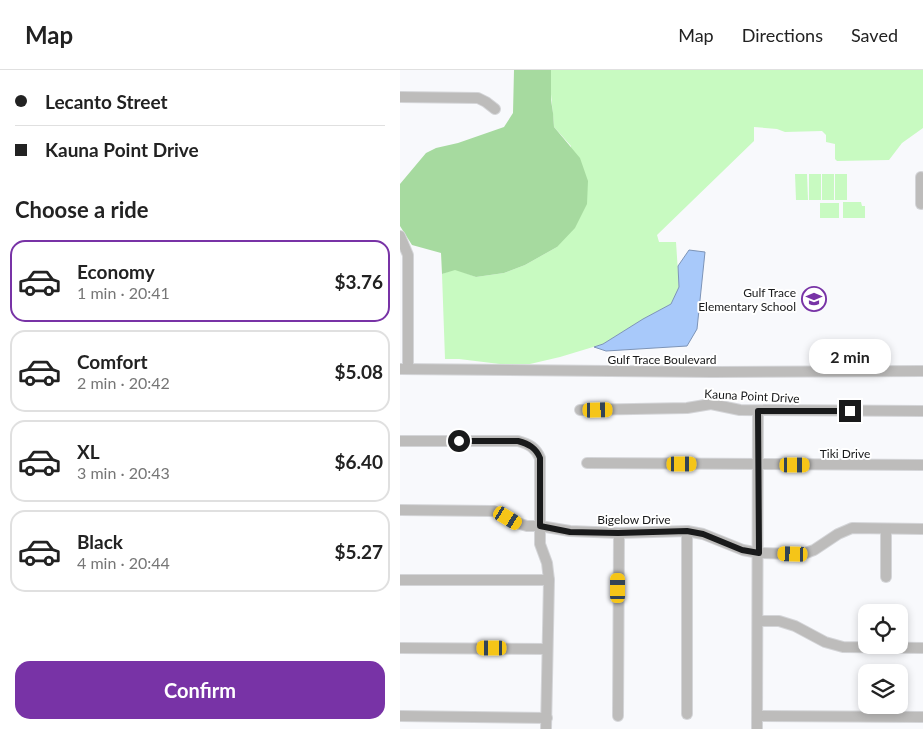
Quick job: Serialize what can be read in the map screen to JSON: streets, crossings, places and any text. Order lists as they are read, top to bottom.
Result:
{
  "streets": {
    "street": [
      "Gulf Trace Boulevard",
      "Kauna Point Drive",
      "Tiki Drive",
      "Bigelow Drive"
    ]
  },
  "places": {
    "school or university": ["Gulf Trace Elementary School"]
  },
  "page": {
    "header": "Map",
    "nav": ["Map", "Directions", "Saved"],
    "banner": ["Lecanto Street", "Kauna Point Drive"],
    "heading": "Choose a ride",
    "list": [
      {
        "name": "Economy",
        "note": "1 min · 20:41",
        "value": "$3.76"
      },
      {
        "name": "Comfort",
        "note": "2 min · 20:42",
        "value": "$5.08"
      },
      {
        "name": "XL",
        "note": "3 min · 20:43",
        "value": "$6.40"
      },
      {
        "name": "Black",
        "note": "4 min · 20:44",
        "value": "$5.27"
      }
    ],
    "bubble": "2 min",
    "buttons": "Confirm"
  }
}
